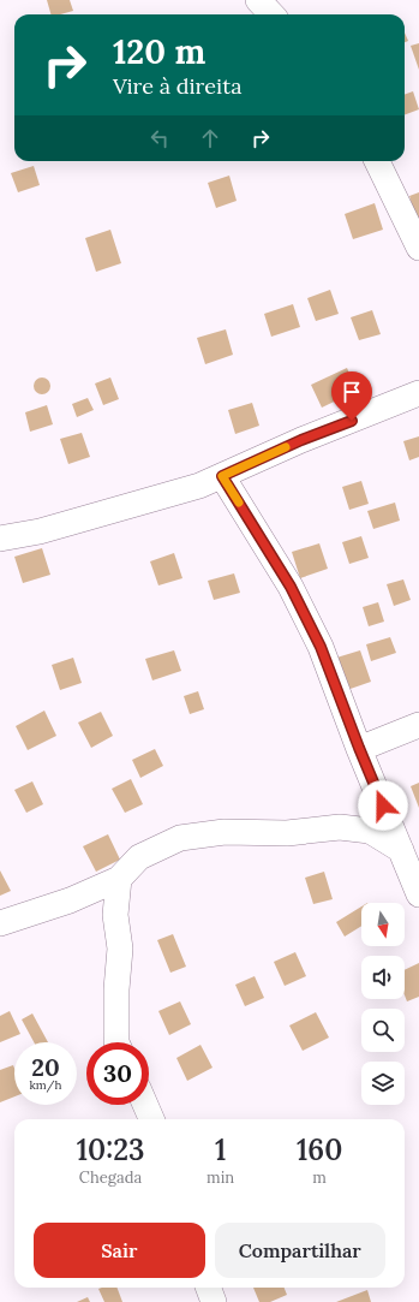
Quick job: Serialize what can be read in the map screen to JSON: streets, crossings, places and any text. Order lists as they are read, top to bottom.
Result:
{
  "north": "bottom",
  "page": {
    "turn": ["120 m", "Vire à direita"],
    "speed": "20 km/h",
    "limit": "30",
    "eta": [
      "10:23",
      "Chegada",
      "1",
      "min",
      "160",
      "m"
    ],
    "buttons": ["Sair", "Compartilhar"]
  }
}
